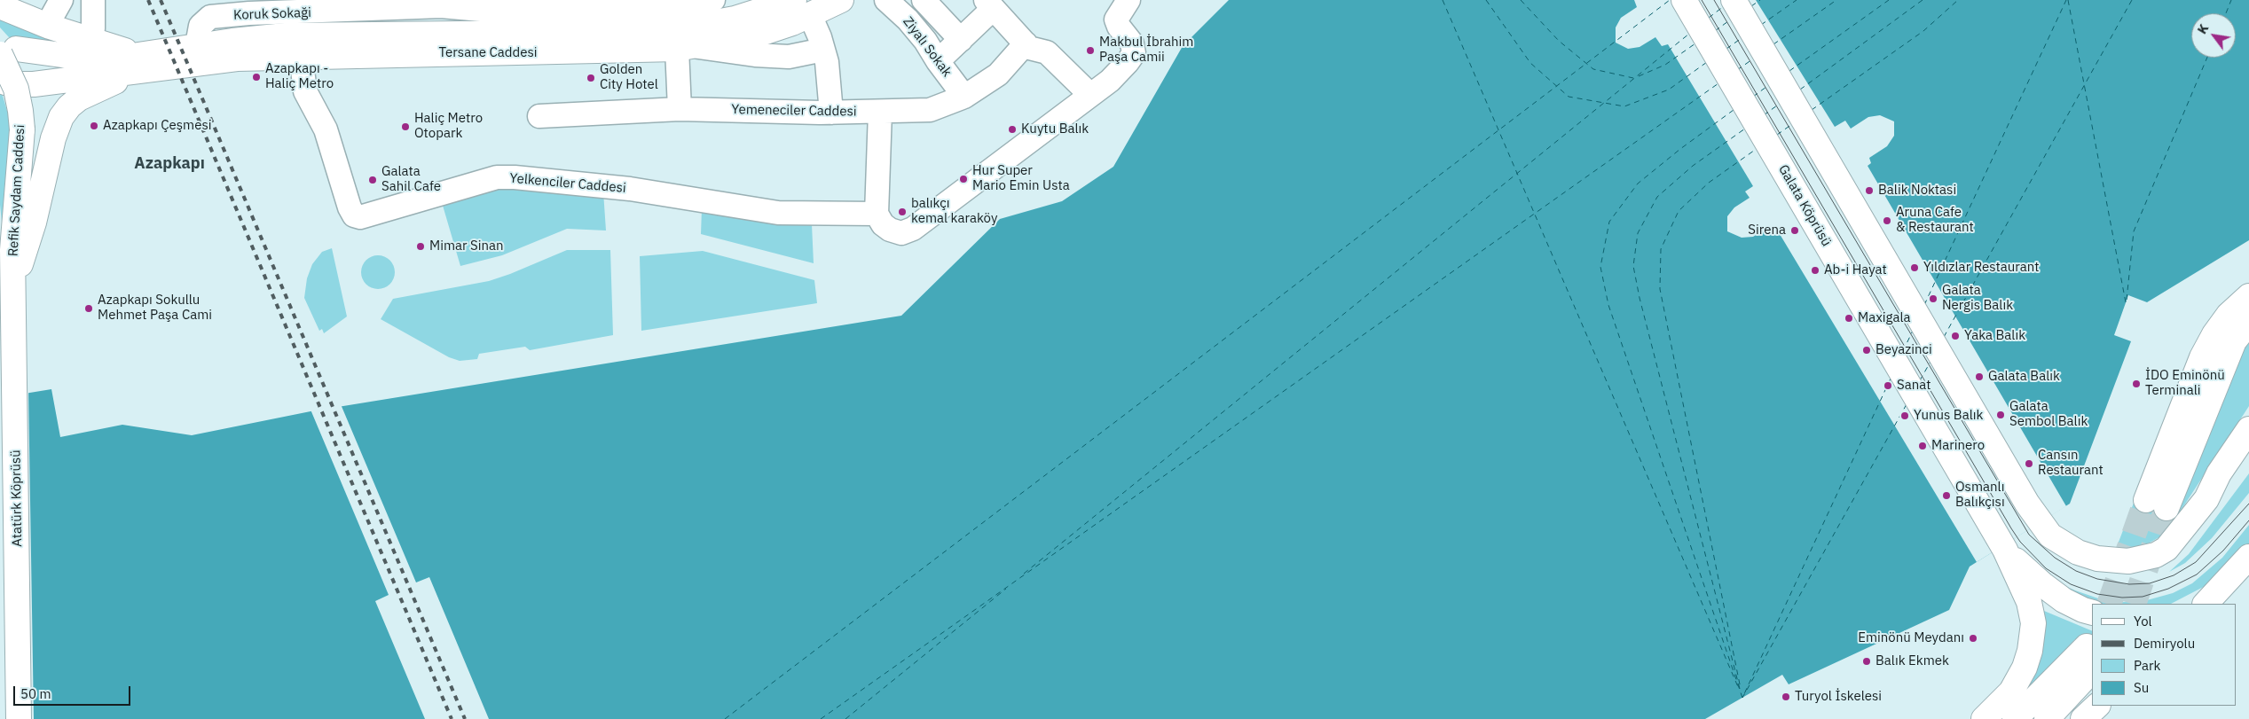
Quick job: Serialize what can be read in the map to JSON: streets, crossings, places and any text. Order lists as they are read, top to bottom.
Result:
{
  "streets": {
    "main road": [
      "Tersane Caddesi",
      "Refik Saydam Caddesi",
      "Galata Köprüsü",
      "Atatürk Köprüsü"
    ],
    "street": [
      "Koruk Sokaği",
      "Ziyalı Sokak",
      "Yemeneciler Caddesi",
      "Yelkenciler Caddesi"
    ]
  },
  "crossings": [
    ["Koruk Sokaği", "Tersane Caddesi"],
    ["Ziyalı Sokak", "Yemeneciler Caddesi"],
    ["Tersane Caddesi", "Yelkenciler Caddesi"],
    ["Tersane Caddesi", "Refik Saydam Caddesi"],
    ["Refik Saydam Caddesi", "Atatürk Köprüsü"]
  ],
  "districts": ["Azapkapı"],
  "places": [
    "Makbul İbrahim Paşa Camii",
    "Azapkapı - Haliç Metro",
    "Golden City Hotel",
    "Azapkapı Çeşmesi",
    "Haliç Metro Otopark",
    "Kuytu Balık",
    "Hur Super Mario Emin Usta",
    "Galata Sahil Cafe",
    "Balik Noktasi",
    "balıkçı kemal karaköy",
    "Aruna Cafe & Restaurant",
    "Sirena",
    "Mimar Sinan",
    "Yıldızlar Restaurant",
    "Ab-i Hayat",
    "Galata Nergis Balık",
    "Azapkapı Sokullu Mehmet Paşa Cami",
    "Maxigala",
    "Yaka Balık",
    "Beyazinci",
    "Galata Balık",
    "İDO Eminönü Terminali",
    "Sanat",
    "Galata Sembol Balık",
    "Yunus Balık",
    "Marinero",
    "Cansın Restaurant",
    "Osmanlı Balıkçısı",
    "Eminönü Meydanı",
    "Balık Ekmek",
    "Turyol İskelesi"
  ],
  "legend": [
    "Yol",
    "Demiryolu",
    "Park",
    "Su"
  ],
  "scale_bar": "50 m",
  "north": "top left"
}
